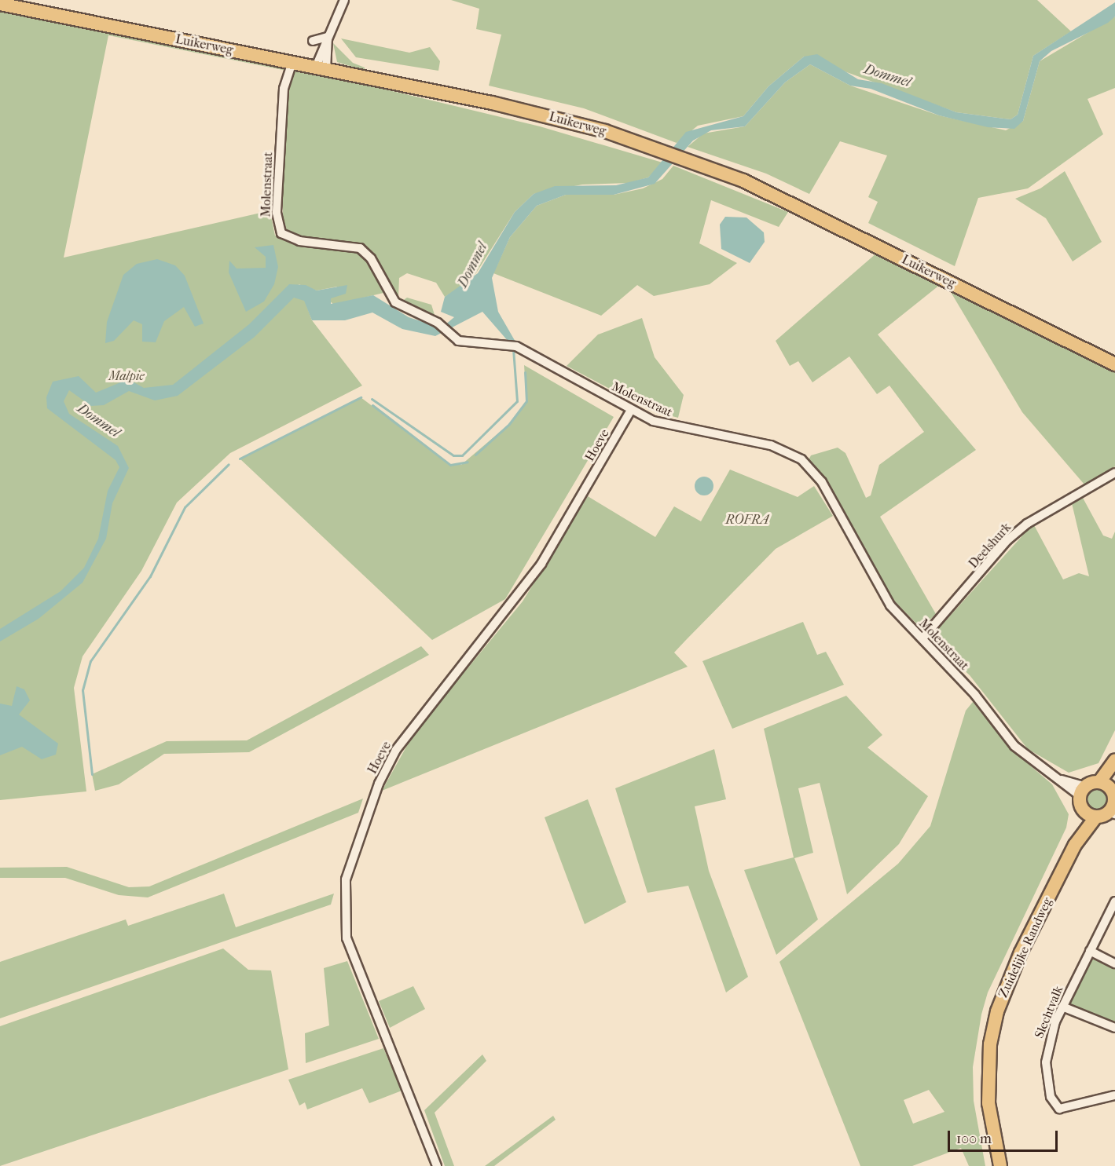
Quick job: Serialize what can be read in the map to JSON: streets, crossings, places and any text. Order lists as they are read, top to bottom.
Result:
{
  "streets": {
    "main road": ["Luikerweg", "Zuidelijke Randweg"],
    "street": [
      "Molenstraat",
      "Hoeve",
      "Deelshurk",
      "Slechtvalk"
    ]
  },
  "crossings": [
    ["Luikerweg", "Molenstraat"],
    ["Molenstraat", "Hoeve"],
    ["Molenstraat", "Deelshurk"]
  ],
  "water": ["Dommel"],
  "parks": ["Malpie", "ROFRA"],
  "scale_bar": "100 m"
}
